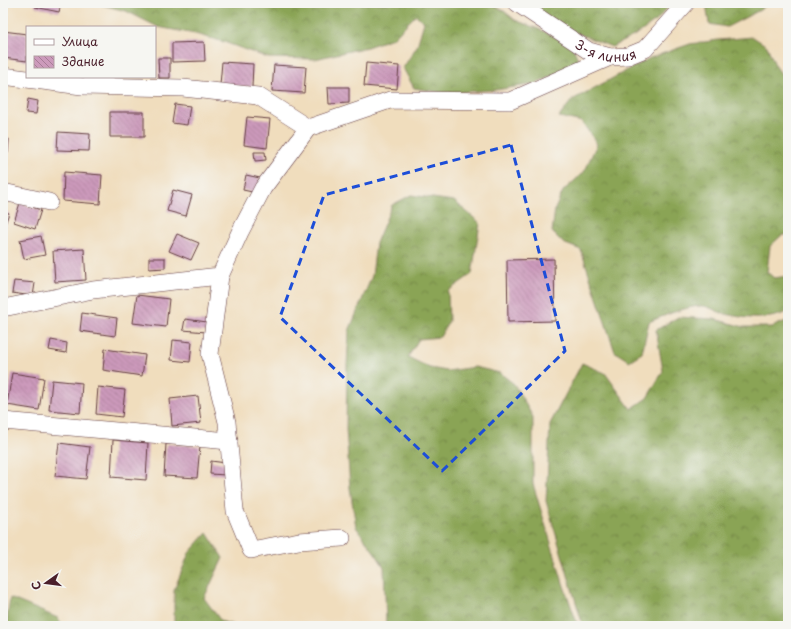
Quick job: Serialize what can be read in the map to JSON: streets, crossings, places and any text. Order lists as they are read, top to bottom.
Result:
{
  "streets": {
    "street": ["3-я линия"]
  },
  "legend": ["Улица", "Здание"],
  "north": "left"
}
